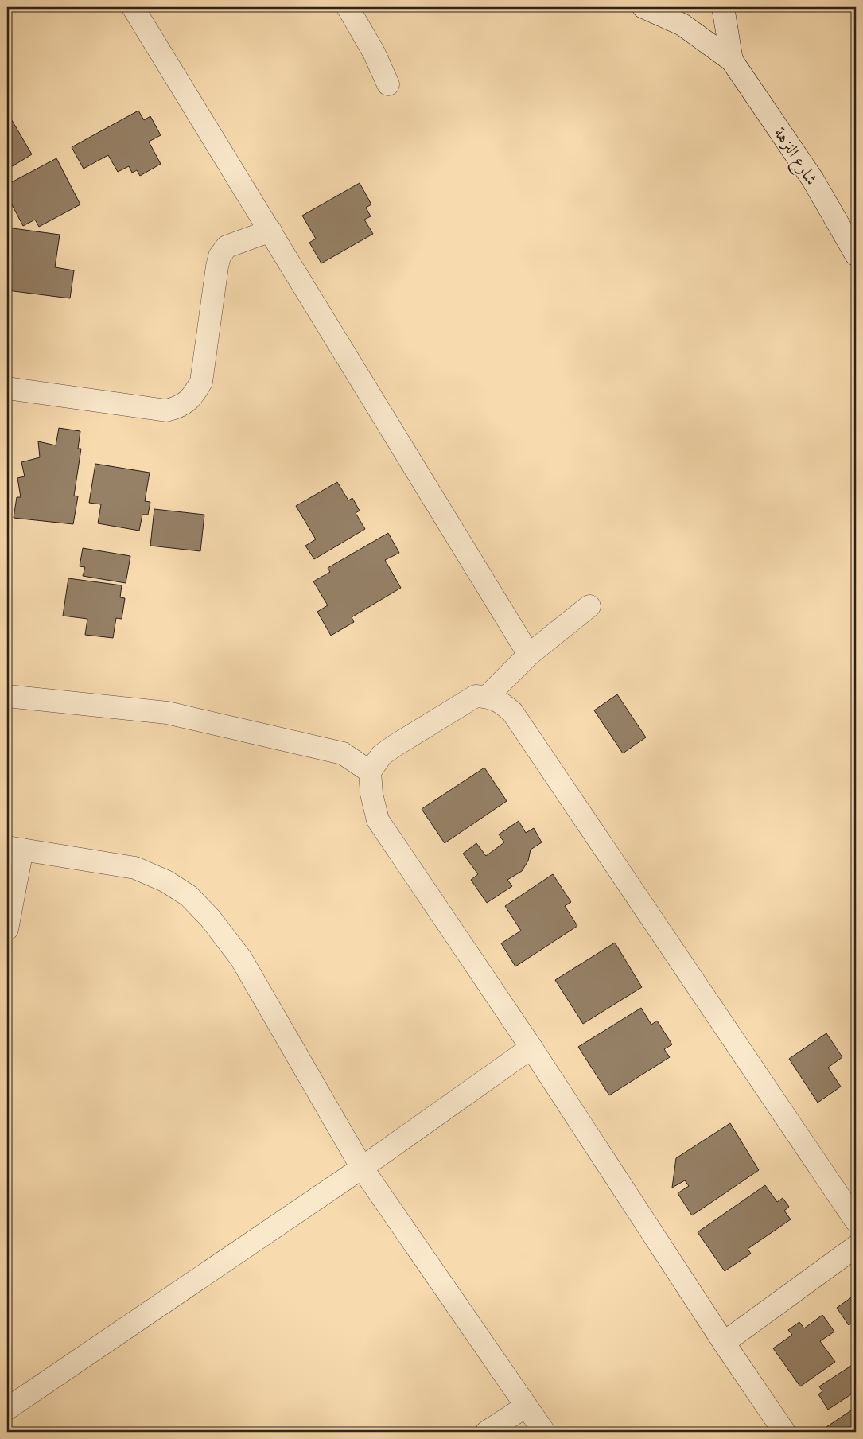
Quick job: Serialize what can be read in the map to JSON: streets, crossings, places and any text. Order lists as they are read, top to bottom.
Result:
{
  "streets": {
    "street": ["شارع النزهة"]
  }
}
